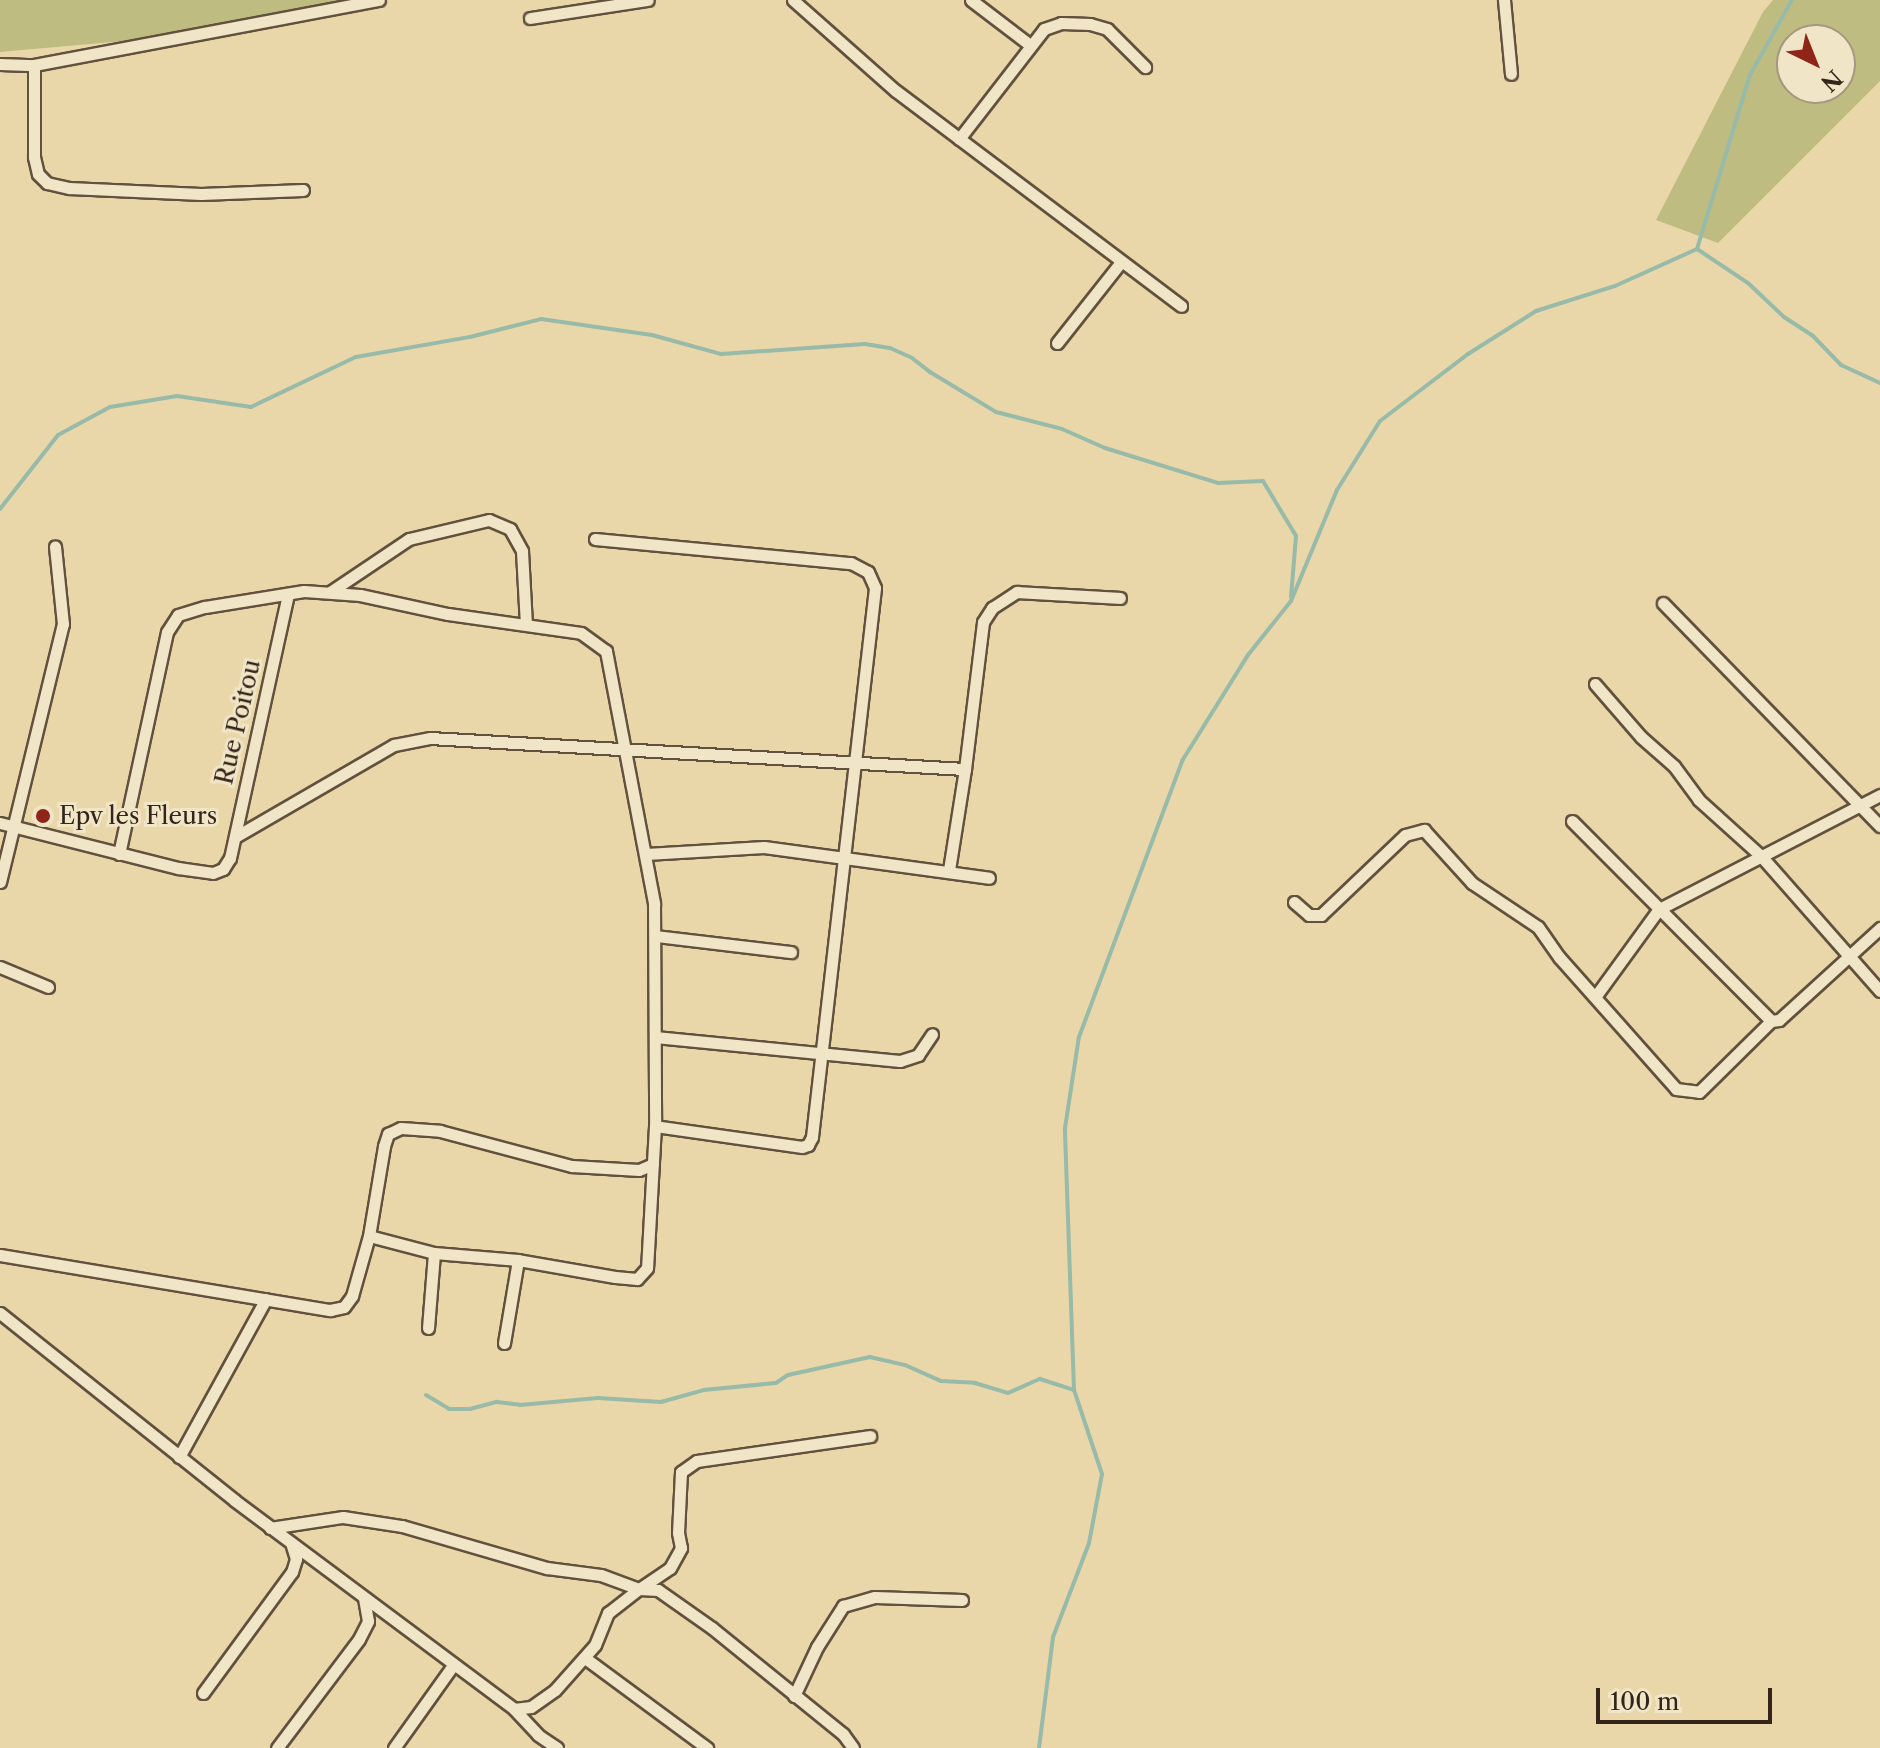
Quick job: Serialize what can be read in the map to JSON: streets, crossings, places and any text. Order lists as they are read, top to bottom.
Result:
{
  "streets": {
    "street": ["Rue Poitou"]
  },
  "places": ["Epv les Fleurs"],
  "scale_bar": "100 m",
  "north": "bottom right"
}
